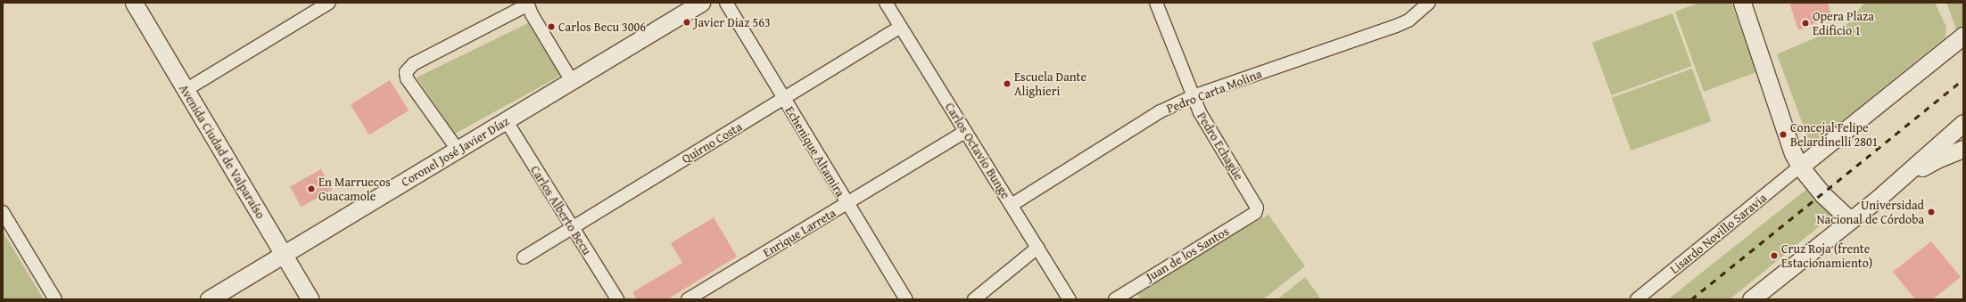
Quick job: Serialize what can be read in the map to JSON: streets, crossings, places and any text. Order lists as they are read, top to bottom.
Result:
{
  "streets": {
    "main road": ["Avenida Ciudad de Valparaíso", "Coronel José Javier Díaz"],
    "street": [
      "Pedro Carta Molina",
      "Quirno Costa",
      "Pedro Echagüe",
      "Carlos Octavio Bunge",
      "Echenique Altamira",
      "Carlos Alberto Becu",
      "Enrique Larreta",
      "Lisardo Novillo Saravia",
      "Juan de los Santos"
    ]
  },
  "crossings": [
    ["Pedro Carta Molina", "Pedro Echagüe"],
    ["Pedro Carta Molina", "Carlos Octavio Bunge"],
    ["Quirno Costa", "Carlos Octavio Bunge"],
    ["Quirno Costa", "Echenique Altamira"],
    ["Quirno Costa", "Carlos Alberto Becu"],
    ["Pedro Echagüe", "Juan de los Santos"],
    ["Carlos Octavio Bunge", "Enrique Larreta"],
    ["Avenida Ciudad de Valparaíso", "Coronel José Javier Díaz"],
    ["Coronel José Javier Díaz", "Carlos Alberto Becu"],
    ["Echenique Altamira", "Enrique Larreta"]
  ],
  "places": [
    "Javier Diaz 563",
    "Opera Plaza Edificio 1",
    "Carlos Becu 3006",
    "Escuela Dante Alighieri",
    "Concejal Felipe Belardinelli 2801",
    "En Marruecos Guacamole",
    "Universidad Nacional de Córdoba",
    "Cruz Roja (frente Estacionamiento)"
  ]
}
